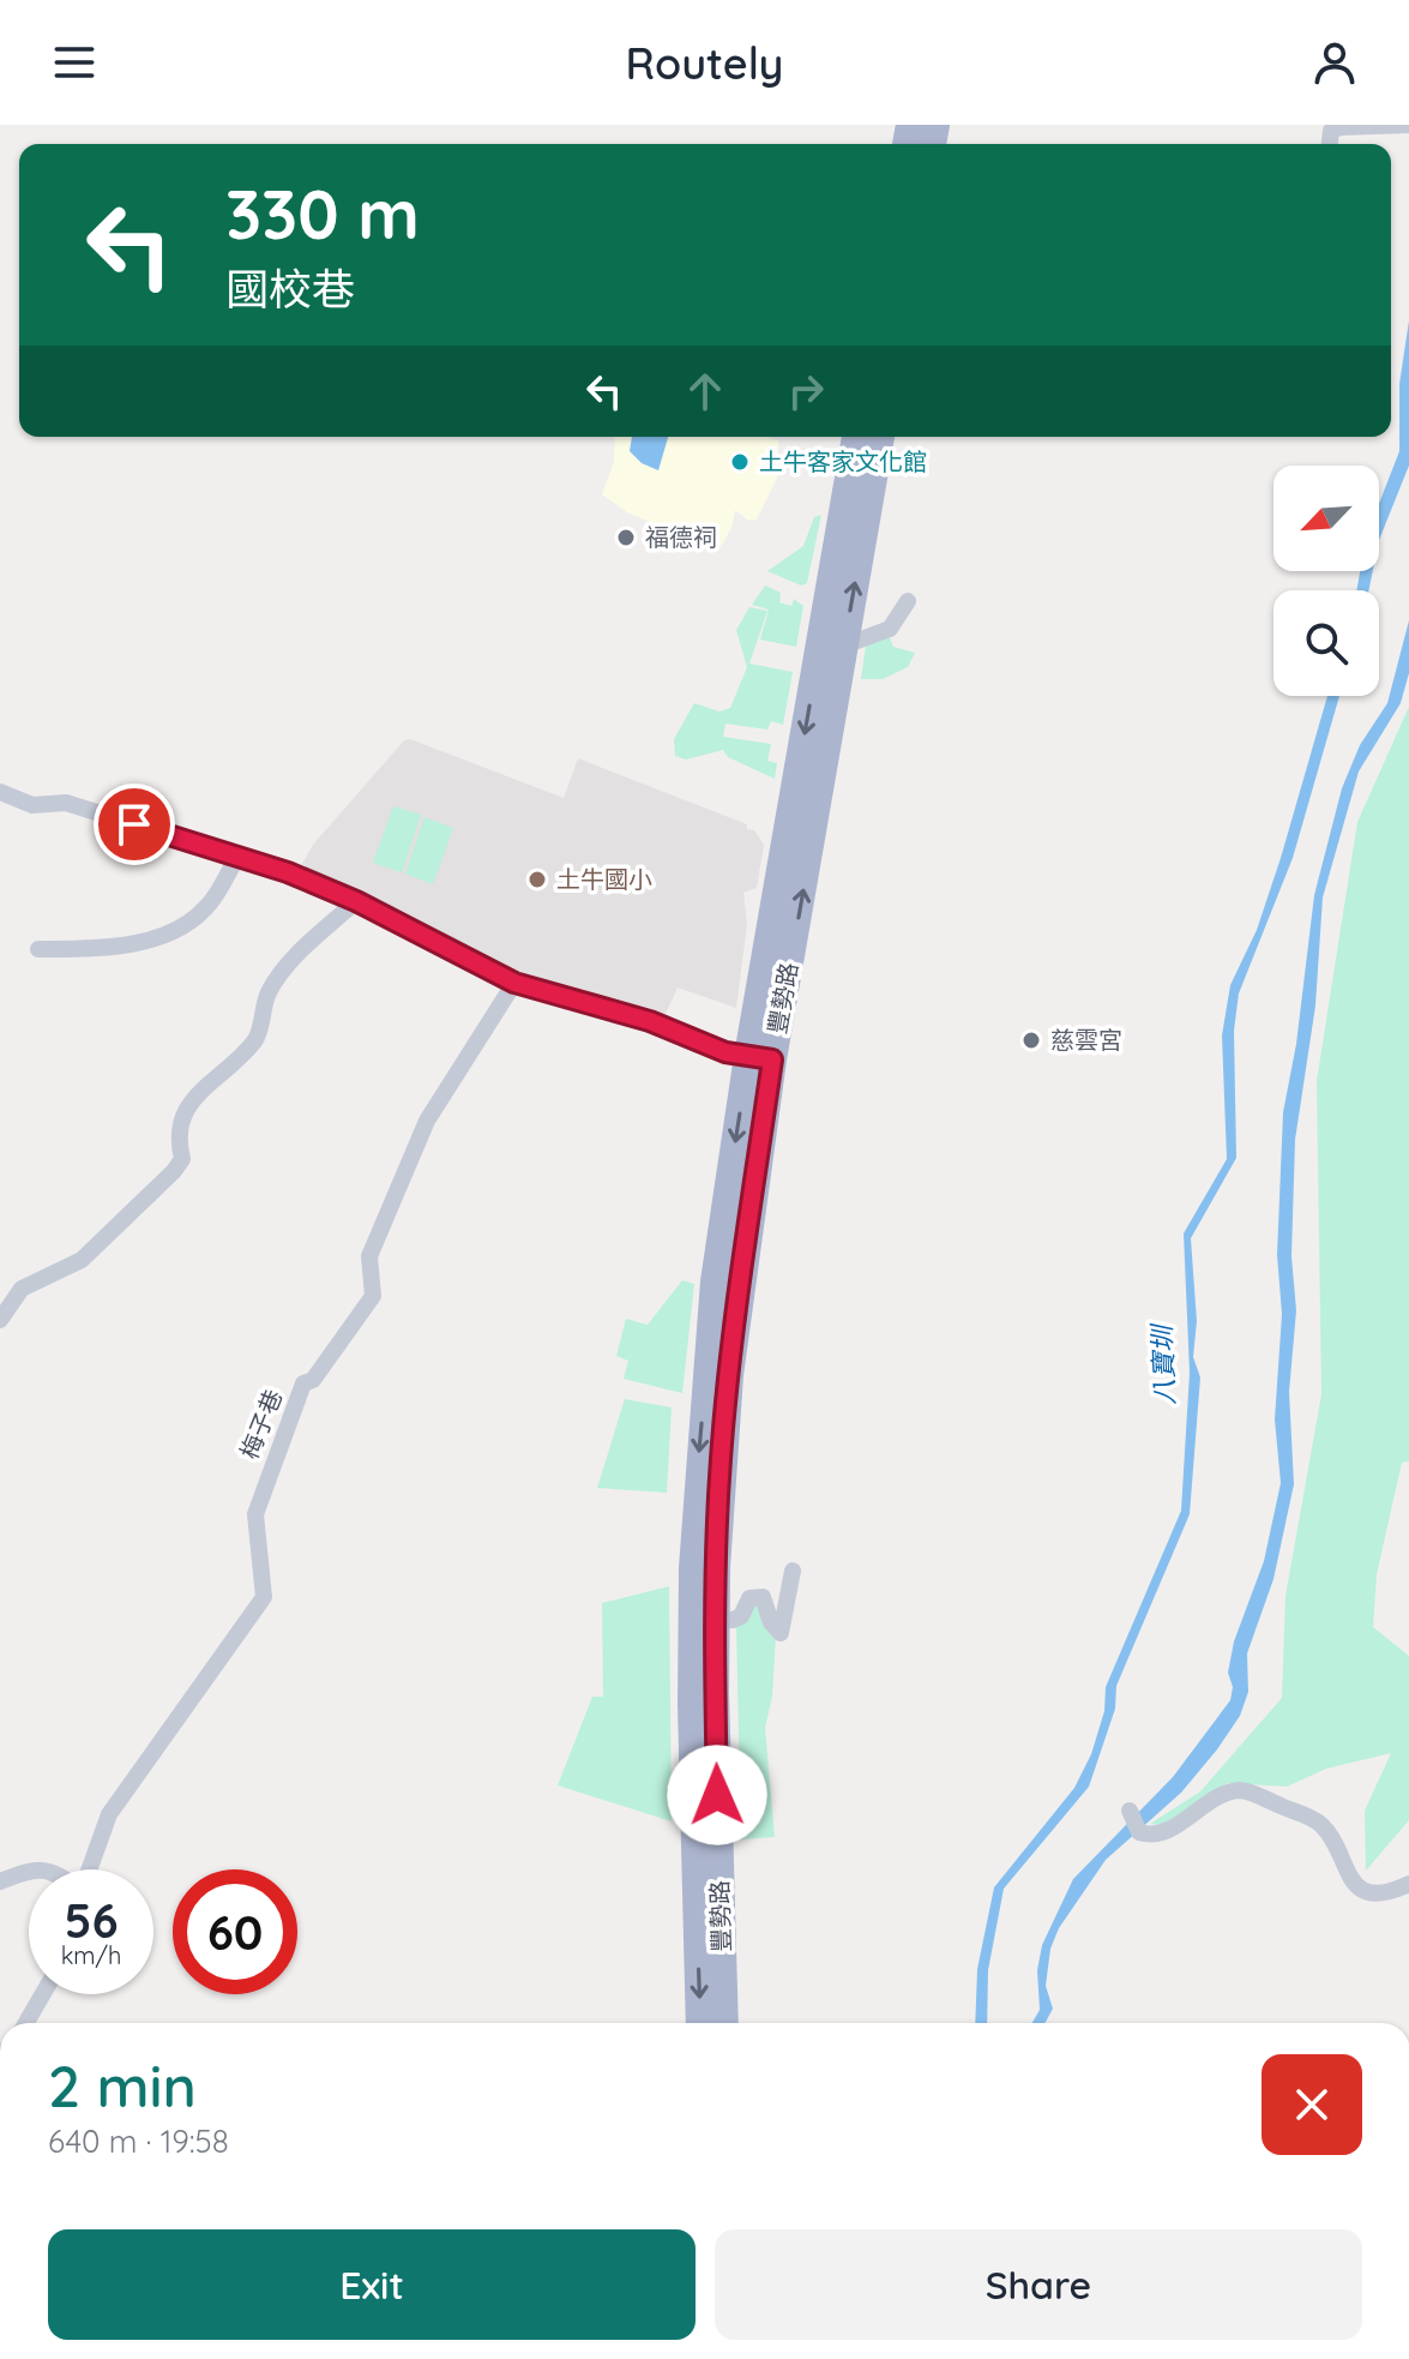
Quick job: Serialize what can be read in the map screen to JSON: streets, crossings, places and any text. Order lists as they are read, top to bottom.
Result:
{
  "streets": {
    "main road": ["豐勢路"],
    "street": ["梅子巷"]
  },
  "water": ["八寶圳"],
  "places": [
    "土牛客家文化館",
    "福德祠",
    "土牛國小",
    "慈雲宮"
  ],
  "north": "bottom left",
  "page": {
    "header": "Routely",
    "turn": ["330 m", "國校巷"],
    "speed": "56 km/h",
    "limit": "60",
    "heading": ["2 min", "640 m · 19:58"],
    "buttons": ["Exit", "Share"]
  }
}
